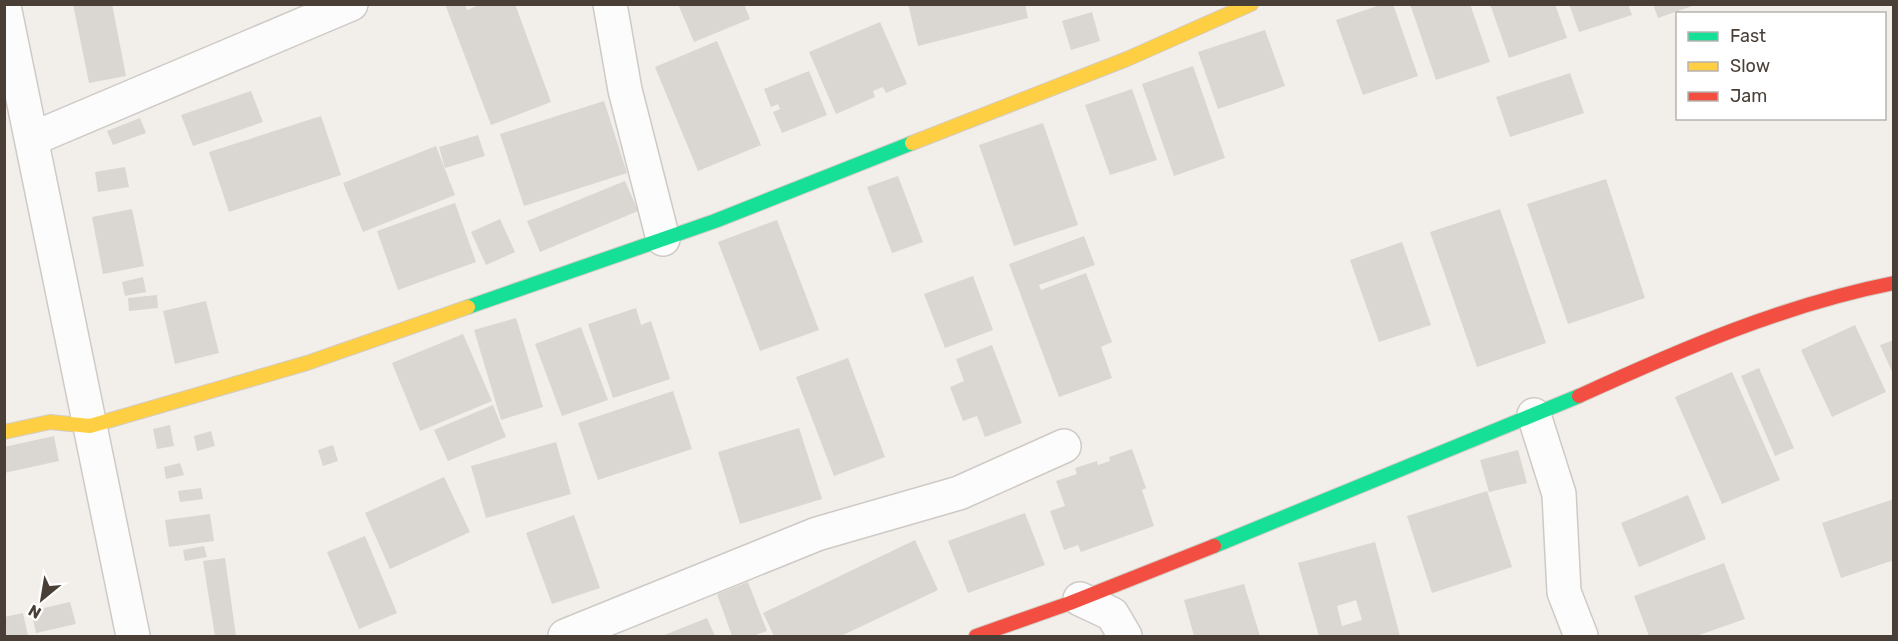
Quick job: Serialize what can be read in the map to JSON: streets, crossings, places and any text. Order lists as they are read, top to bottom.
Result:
{
  "legend": ["Fast", "Slow", "Jam"],
  "north": "bottom left"
}
